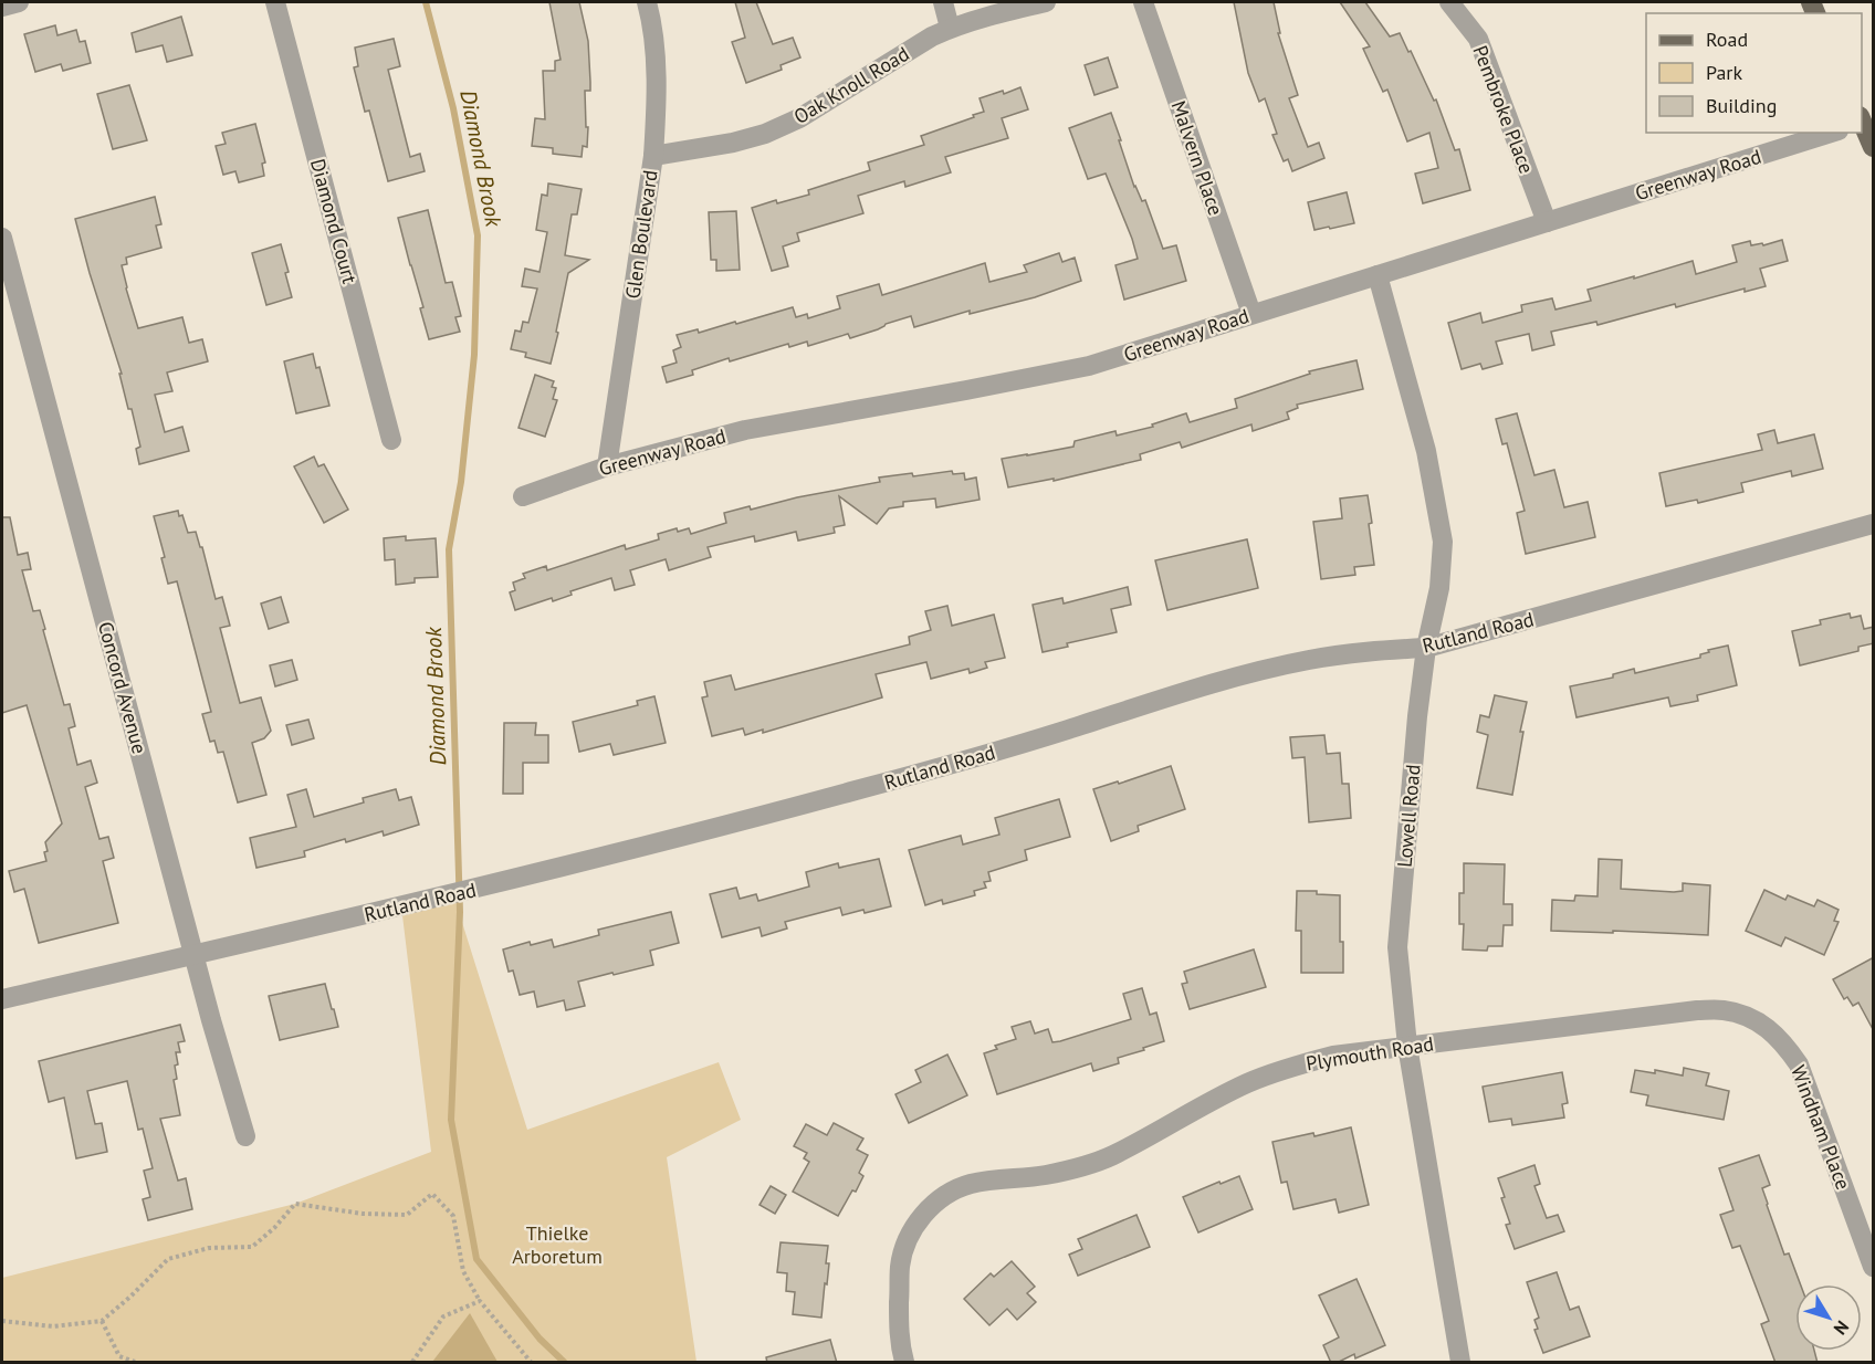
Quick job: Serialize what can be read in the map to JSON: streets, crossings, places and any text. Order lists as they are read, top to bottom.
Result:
{
  "streets": {
    "street": [
      "Oak Knoll Road",
      "Pembroke Place",
      "Malvern Place",
      "Greenway Road",
      "Diamond Court",
      "Glen Boulevard",
      "Rutland Road",
      "Concord Avenue",
      "Lowell Road",
      "Plymouth Road",
      "Windham Place"
    ]
  },
  "crossings": [
    ["Oak Knoll Road", "Glen Boulevard"],
    ["Pembroke Place", "Greenway Road"],
    ["Malvern Place", "Greenway Road"],
    ["Greenway Road", "Glen Boulevard"],
    ["Greenway Road", "Lowell Road"],
    ["Rutland Road", "Concord Avenue"],
    ["Rutland Road", "Lowell Road"],
    ["Lowell Road", "Plymouth Road"],
    ["Plymouth Road", "Windham Place"]
  ],
  "water": ["Diamond Brook"],
  "parks": ["Thielke Arboretum"],
  "legend": ["Road", "Park", "Building"],
  "north": "bottom right"
}
